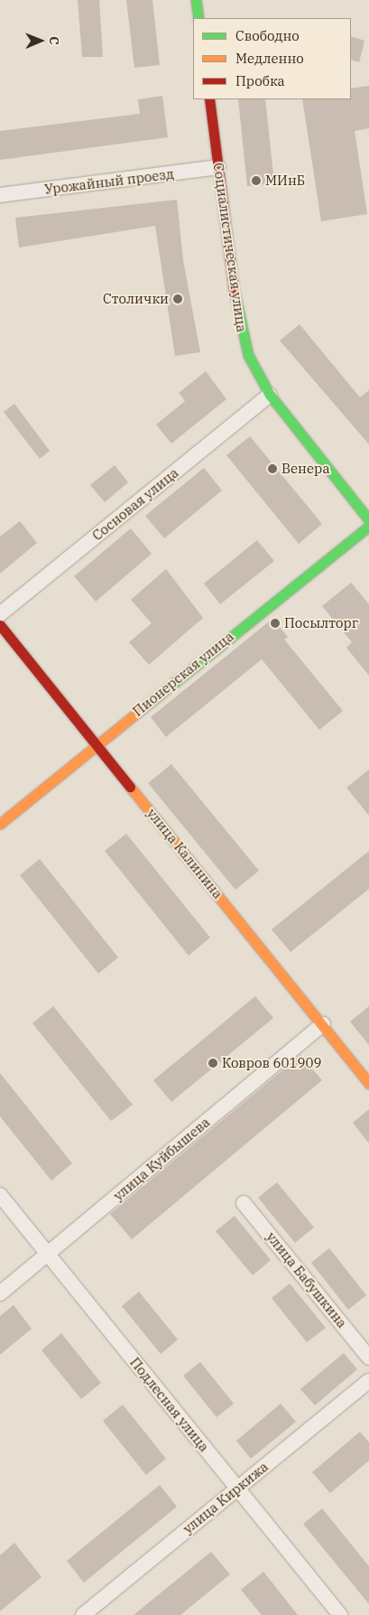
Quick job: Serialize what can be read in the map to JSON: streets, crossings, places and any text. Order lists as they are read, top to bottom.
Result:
{
  "streets": {
    "street": [
      "Урожайный проезд",
      "Социалистическая улица",
      "Сосновая улица",
      "Пионерская улица",
      "улица Калинина",
      "улица Куйбышева",
      "улица Бабушкина",
      "Подлесная улица",
      "улица Киркижа"
    ]
  },
  "crossings": [
    ["Урожайный проезд", "Социалистическая улица"],
    ["Социалистическая улица", "Сосновая улица"],
    ["Пионерская улица", "улица Калинина"],
    ["улица Калинина", "улица Куйбышева"],
    ["улица Куйбышева", "Подлесная улица"],
    ["Подлесная улица", "улица Киркижа"]
  ],
  "places": [
    "МИнБ",
    "Столички",
    "Венера",
    "Посылторг",
    "Ковров 601909"
  ],
  "legend": ["Свободно", "Медленно", "Пробка"],
  "north": "right"
}
